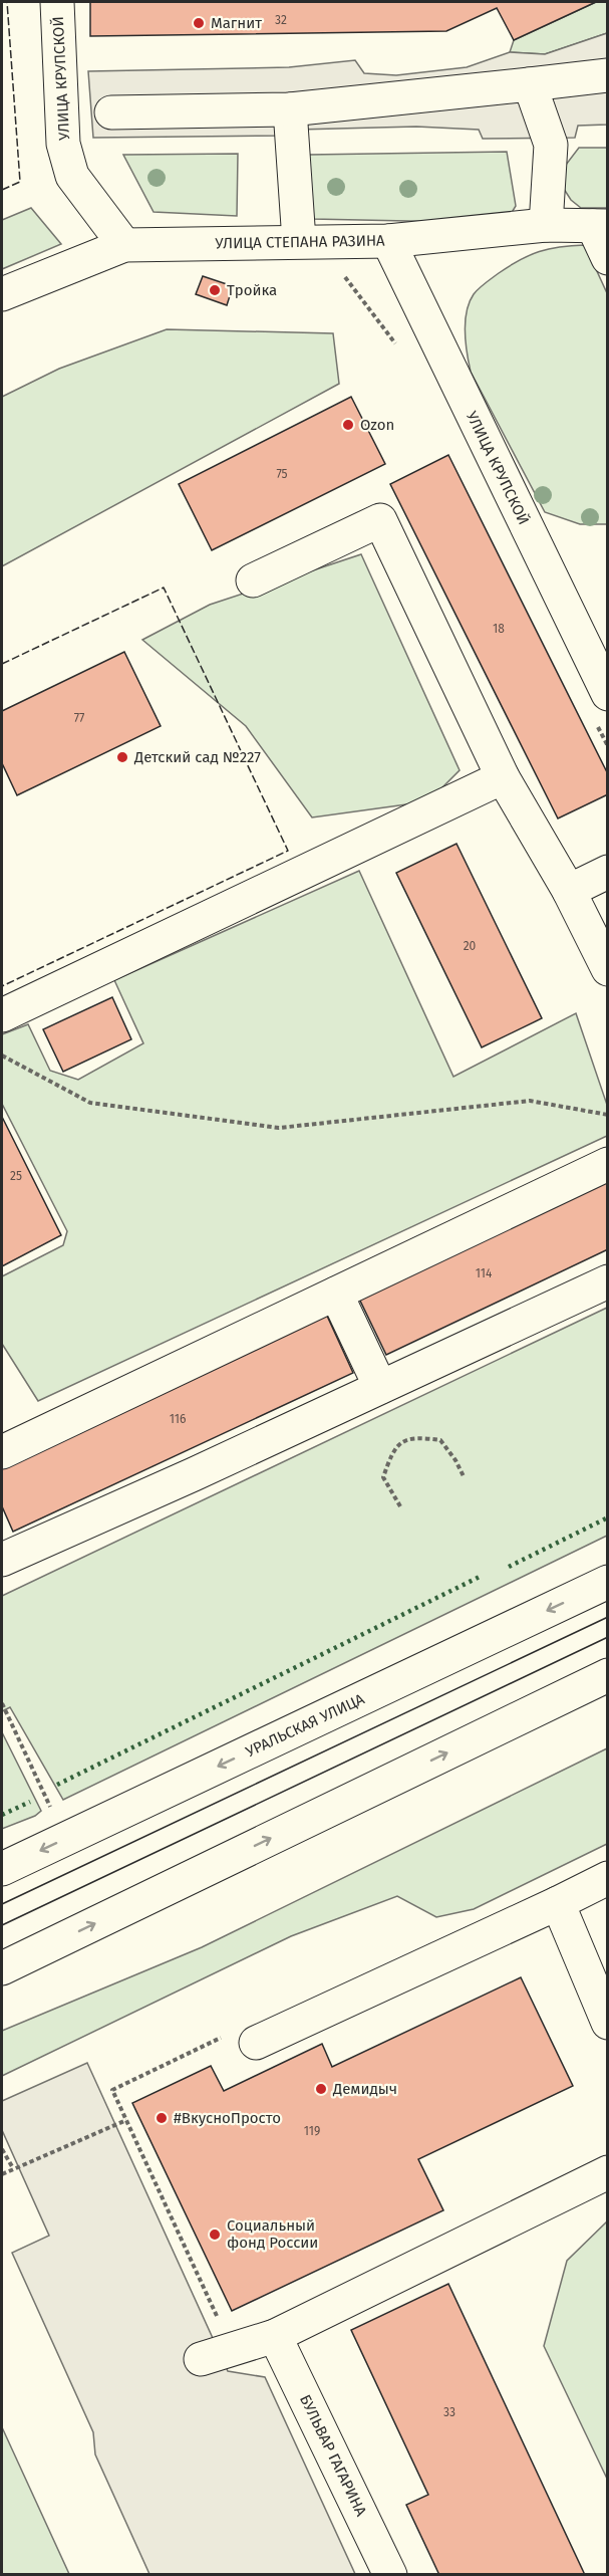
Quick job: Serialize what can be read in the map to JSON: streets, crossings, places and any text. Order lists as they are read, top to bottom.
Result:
{
  "streets": {
    "street": [
      "УЛИЦА КРУПСКОЙ",
      "УЛИЦА СТЕПАНА РАЗИНА",
      "УРАЛЬСКАЯ УЛИЦА",
      "БУЛЬВАР ГАГАРИНА"
    ]
  },
  "crossings": [
    ["УЛИЦА КРУПСКОЙ", "УЛИЦА СТЕПАНА РАЗИНА"]
  ],
  "places": [
    "Магнит",
    "Тройка",
    "Ozon",
    "Детский сад №227",
    "Демидыч",
    "#ВкусноПросто",
    "Социальный фонд России"
  ],
  "house_numbers": [
    "32",
    "75",
    "18",
    "77",
    "20",
    "25",
    "114",
    "116",
    "119",
    "33"
  ]
}
